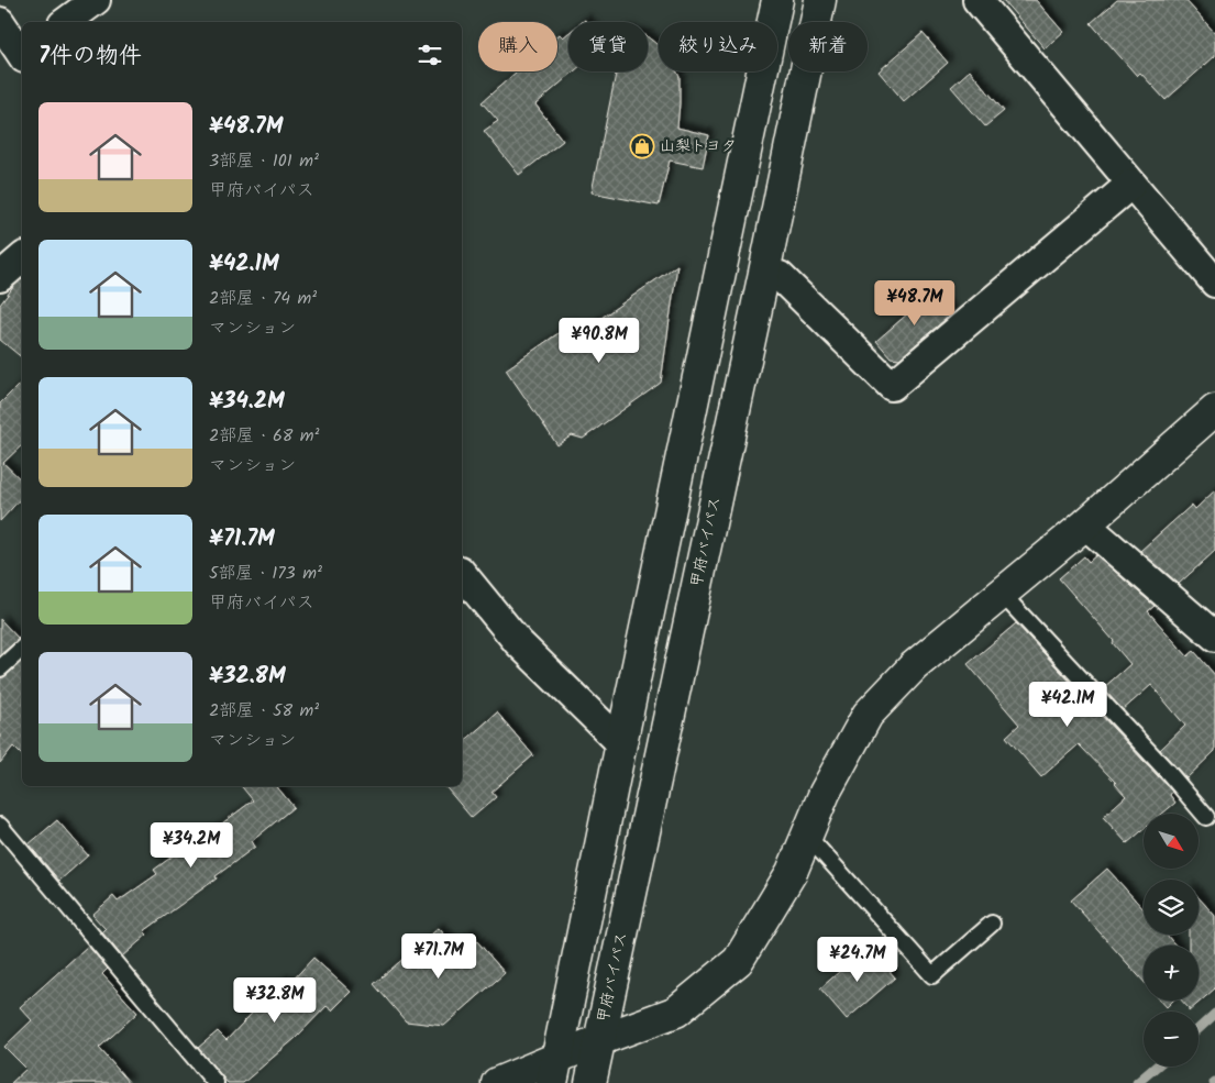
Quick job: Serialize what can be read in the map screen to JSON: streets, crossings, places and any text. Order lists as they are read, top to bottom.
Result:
{
  "streets": {
    "main road": ["甲府バイパス"]
  },
  "places": {
    "shop": ["山梨トヨタ"]
  },
  "north": "bottom right",
  "page": {
    "chip": [
      "購入",
      "賃貸",
      "絞り込み",
      "新着"
    ],
    "heading": "7件の物件",
    "list": [
      {
        "name": "¥48.7M",
        "note": "3部屋 · 101 m² · 甲府バイパス"
      },
      {
        "name": "¥42.1M",
        "note": "2部屋 · 74 m² · マンション"
      },
      {
        "name": "¥34.2M",
        "note": "2部屋 · 68 m² · マンション"
      },
      {
        "name": "¥71.7M",
        "note": "5部屋 · 173 m² · 甲府バイパス"
      },
      {
        "name": "¥32.8M",
        "note": "2部屋 · 58 m² · マンション"
      }
    ],
    "price": [
      "¥48.7M",
      "¥90.8M",
      "¥42.1M",
      "¥34.2M",
      "¥71.7M",
      "¥24.7M",
      "¥32.8M"
    ],
    "map_buttons": ["+", "−"]
  }
}
